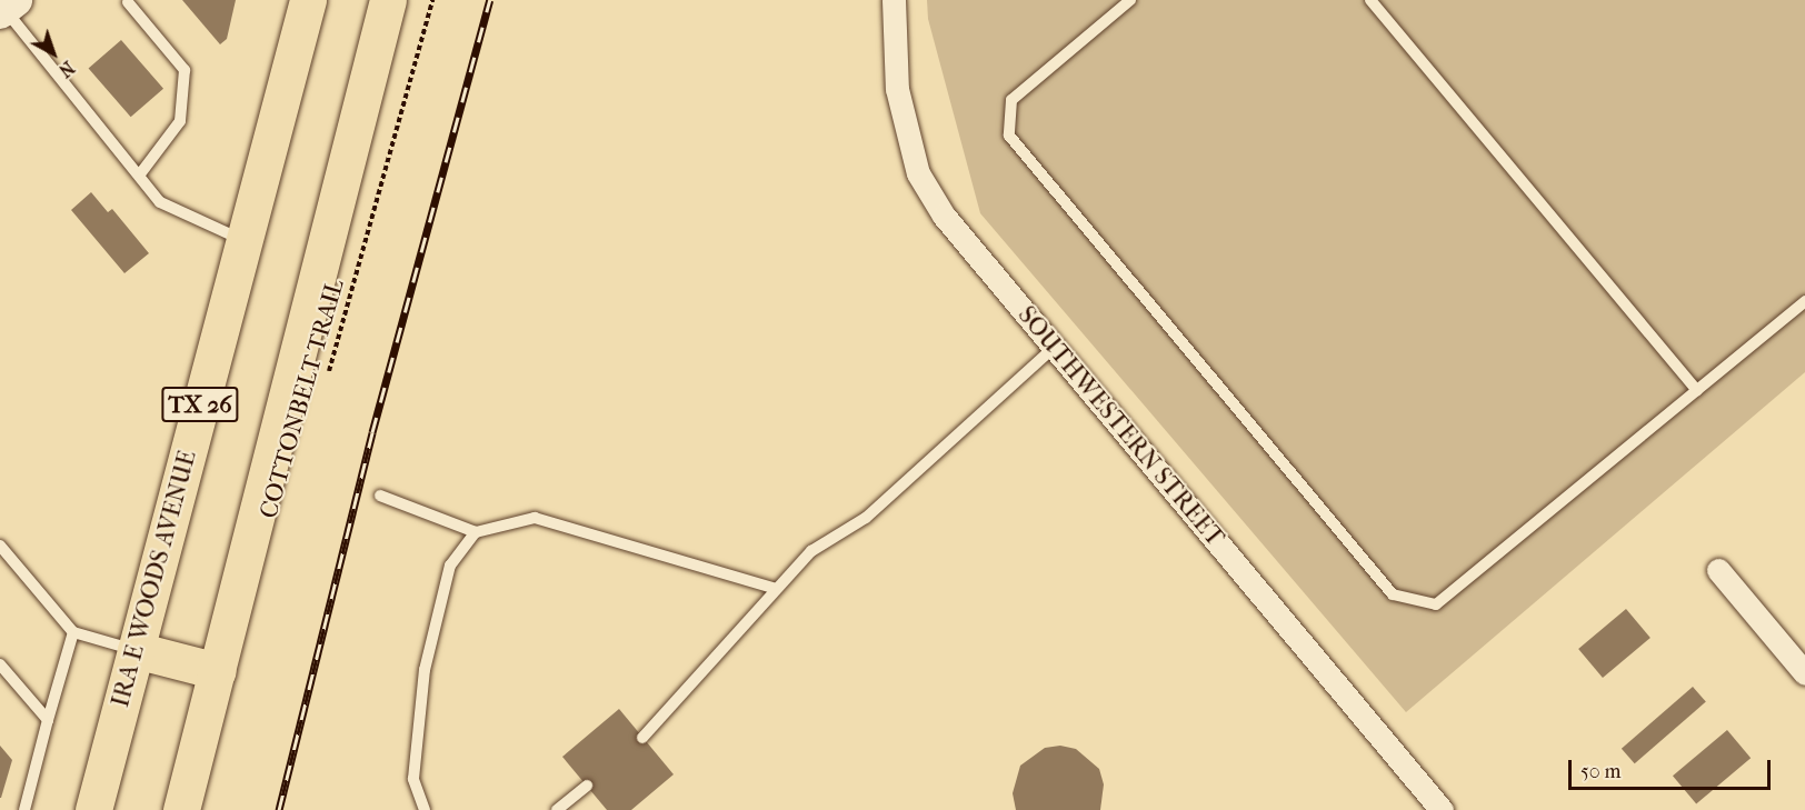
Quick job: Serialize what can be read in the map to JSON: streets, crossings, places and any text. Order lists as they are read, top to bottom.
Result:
{
  "streets": {
    "main road": ["TX 26", "IRA E WOODS AVENUE"],
    "street": ["SOUTHWESTERN STREET"],
    "path": ["COTTONBELT TRAIL"]
  },
  "scale_bar": "50 m",
  "north": "bottom right"
}
